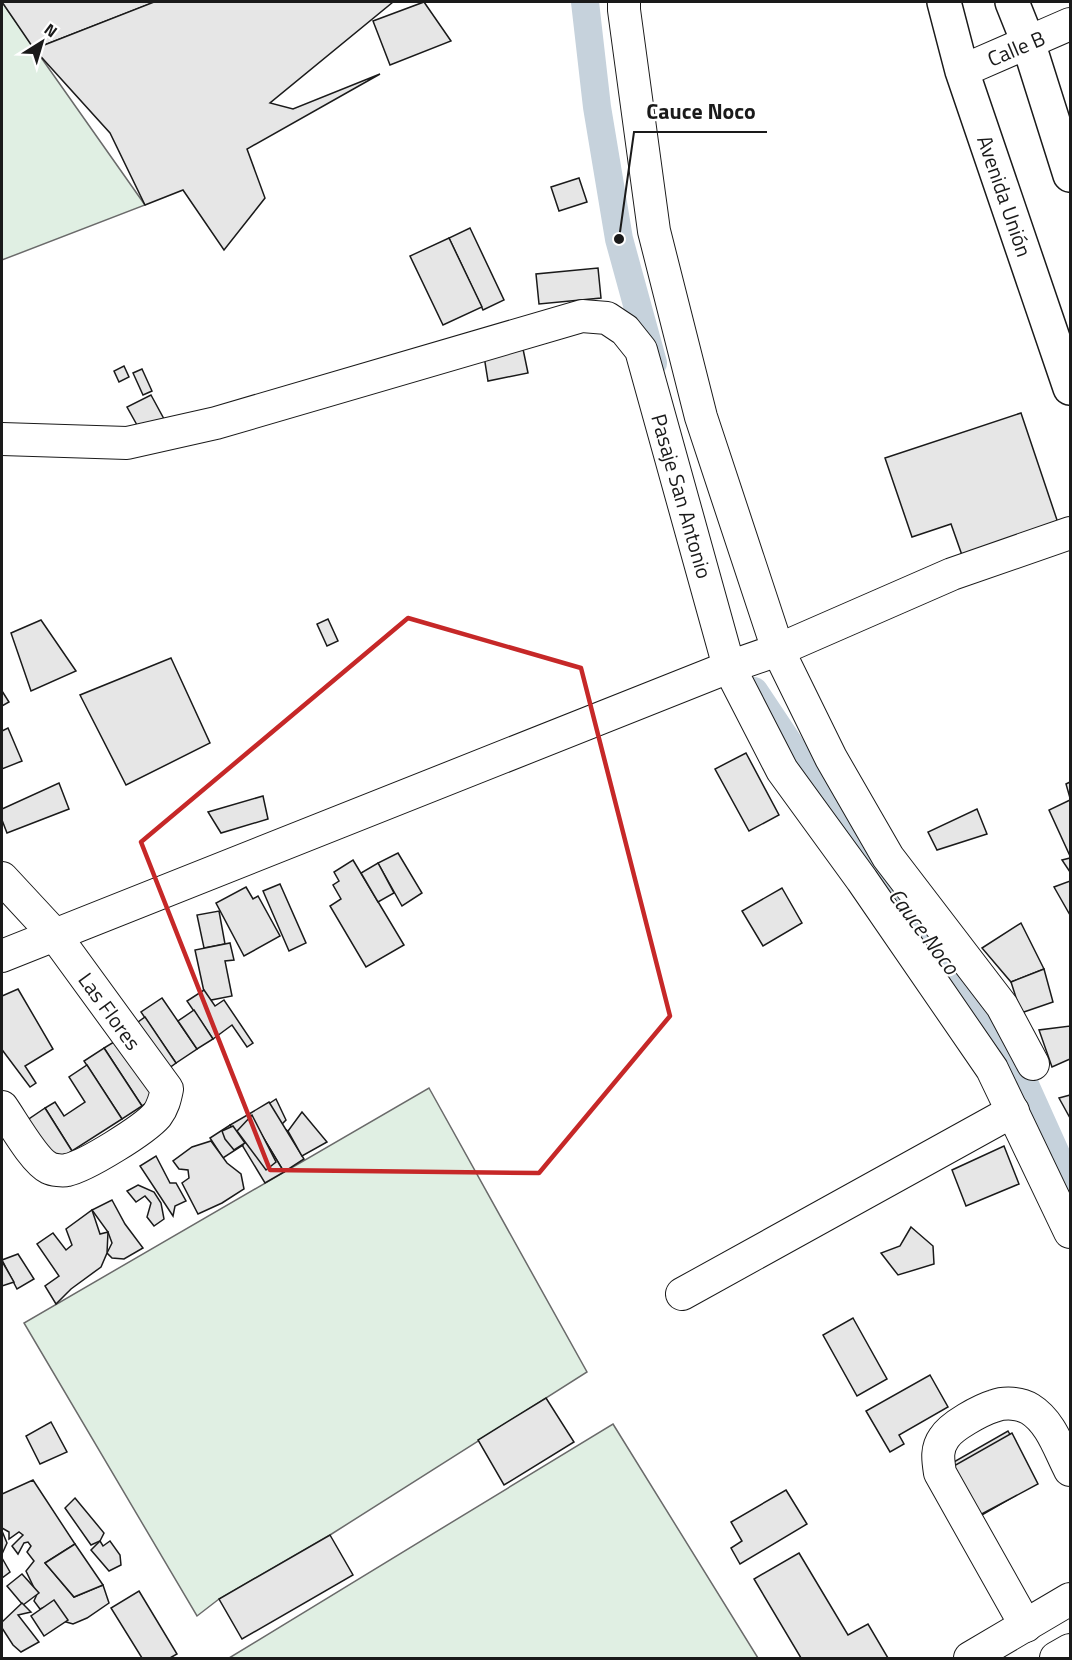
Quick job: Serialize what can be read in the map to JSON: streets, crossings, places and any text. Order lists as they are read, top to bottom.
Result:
{
  "streets": {
    "main road": ["Avenida Unión"],
    "street": ["Calle B", "Pasaje San Antonio", "Las Flores"]
  },
  "crossings": [
    ["Calle B", "Avenida Unión"]
  ],
  "water": ["Cauce Noco"],
  "places": ["Cauce Noco"],
  "north": "top right"
}
